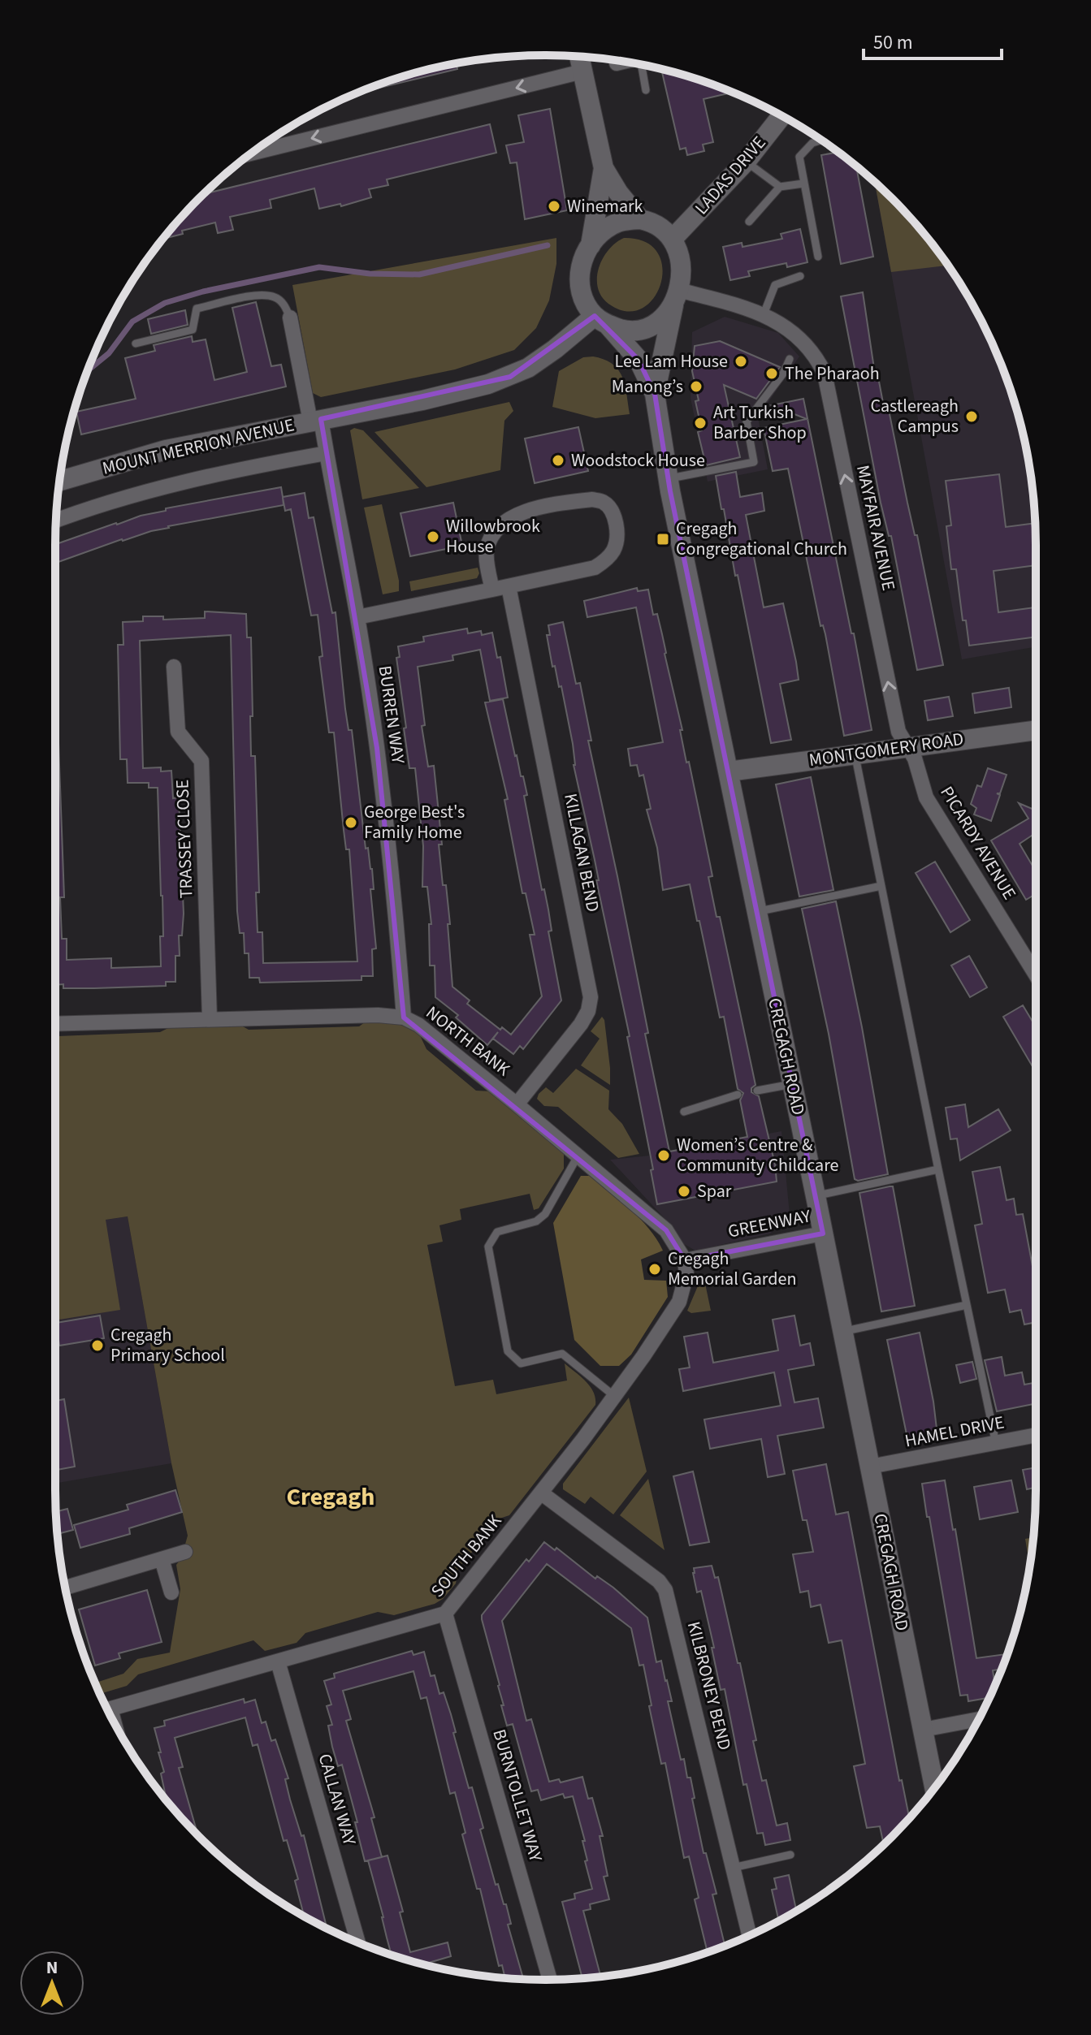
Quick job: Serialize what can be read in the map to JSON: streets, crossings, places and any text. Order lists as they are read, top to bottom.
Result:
{
  "streets": {
    "street": [
      "LADAS DRIVE",
      "MOUNT MERRION AVENUE",
      "MAYFAIR AVENUE",
      "BURREN WAY",
      "MONTGOMERY ROAD",
      "TRASSEY CLOSE",
      "PICARDY AVENUE",
      "KILLAGAN BEND",
      "NORTH BANK",
      "CREGAGH ROAD",
      "GREENWAY",
      "HAMEL DRIVE",
      "SOUTH BANK",
      "KILBRONEY BEND",
      "BURNTOLLET WAY",
      "CALLAN WAY"
    ]
  },
  "crossings": [
    ["LADAS DRIVE", "MOUNT MERRION AVENUE"],
    ["LADAS DRIVE", "MAYFAIR AVENUE"],
    ["LADAS DRIVE", "CREGAGH ROAD"],
    ["MOUNT MERRION AVENUE", "MAYFAIR AVENUE"],
    ["MOUNT MERRION AVENUE", "BURREN WAY"],
    ["MOUNT MERRION AVENUE", "CREGAGH ROAD"],
    ["MAYFAIR AVENUE", "MONTGOMERY ROAD"],
    ["MAYFAIR AVENUE", "PICARDY AVENUE"],
    ["MAYFAIR AVENUE", "CREGAGH ROAD"],
    ["BURREN WAY", "NORTH BANK"],
    ["MONTGOMERY ROAD", "PICARDY AVENUE"],
    ["MONTGOMERY ROAD", "CREGAGH ROAD"],
    ["TRASSEY CLOSE", "NORTH BANK"],
    ["KILLAGAN BEND", "NORTH BANK"],
    ["NORTH BANK", "GREENWAY"],
    ["NORTH BANK", "SOUTH BANK"],
    ["CREGAGH ROAD", "GREENWAY"],
    ["CREGAGH ROAD", "HAMEL DRIVE"],
    ["GREENWAY", "SOUTH BANK"],
    ["SOUTH BANK", "KILBRONEY BEND"],
    ["SOUTH BANK", "BURNTOLLET WAY"],
    ["SOUTH BANK", "CALLAN WAY"]
  ],
  "one_way": ["MAYFAIR AVENUE"],
  "districts": ["Cregagh"],
  "places": {
    "other": [
      "Winemark",
      "Lee Lam House",
      "The Pharaoh",
      "Manong’s",
      "Castlereagh Campus",
      "Art Turkish Barber Shop",
      "Woodstock House",
      "Willowbrook House",
      "George Best's Family Home",
      "Women’s Centre & Community Childcare",
      "Spar",
      "Cregagh Memorial Garden",
      "Cregagh Primary School"
    ],
    "transit": ["Cregagh Congregational Church"]
  },
  "scale_bar": "50 m",
  "north": "top"
}
